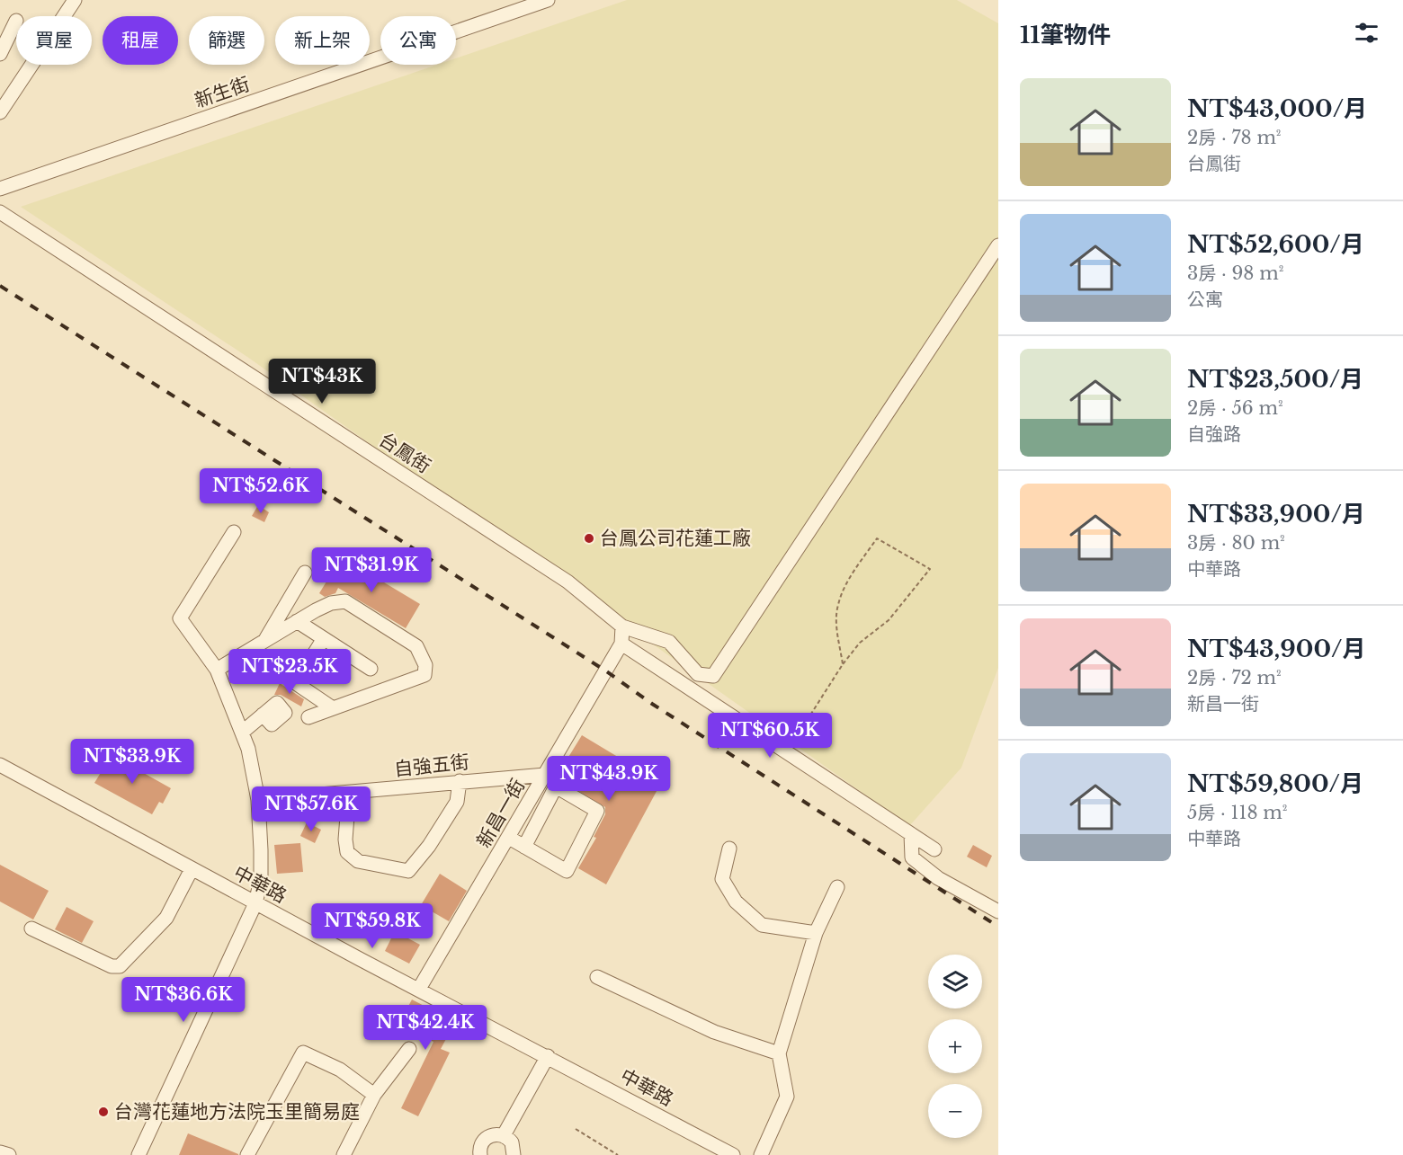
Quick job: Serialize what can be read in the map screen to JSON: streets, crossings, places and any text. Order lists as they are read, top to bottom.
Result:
{
  "streets": {
    "street": [
      "新生街",
      "台鳳街",
      "自強五街",
      "新昌一街",
      "中華路"
    ]
  },
  "crossings": [
    ["台鳳街", "新昌一街"],
    ["自強五街", "新昌一街"],
    ["新昌一街", "中華路"]
  ],
  "places": ["台鳳公司花蓮工廠", "台灣花蓮地方法院玉里簡易庭"],
  "page": {
    "heading": "11筆物件",
    "chip": [
      "買屋",
      "租屋",
      "篩選",
      "新上架",
      "公寓"
    ],
    "list": [
      {
        "name": "NT$43,000/月",
        "note": "2房 · 78 m² · 台鳳街"
      },
      {
        "name": "NT$52,600/月",
        "note": "3房 · 98 m² · 公寓"
      },
      {
        "name": "NT$23,500/月",
        "note": "2房 · 56 m² · 自強路"
      },
      {
        "name": "NT$33,900/月",
        "note": "3房 · 80 m² · 中華路"
      },
      {
        "name": "NT$43,900/月",
        "note": "2房 · 72 m² · 新昌一街"
      },
      {
        "name": "NT$59,800/月",
        "note": "5房 · 118 m² · 中華路"
      }
    ],
    "price": [
      "NT$43K",
      "NT$52.6K",
      "NT$31.9K",
      "NT$23.5K",
      "NT$60.5K",
      "NT$33.9K",
      "NT$43.9K",
      "NT$57.6K",
      "NT$59.8K",
      "NT$36.6K",
      "NT$42.4K"
    ],
    "map_buttons": ["+", "−"]
  }
}
